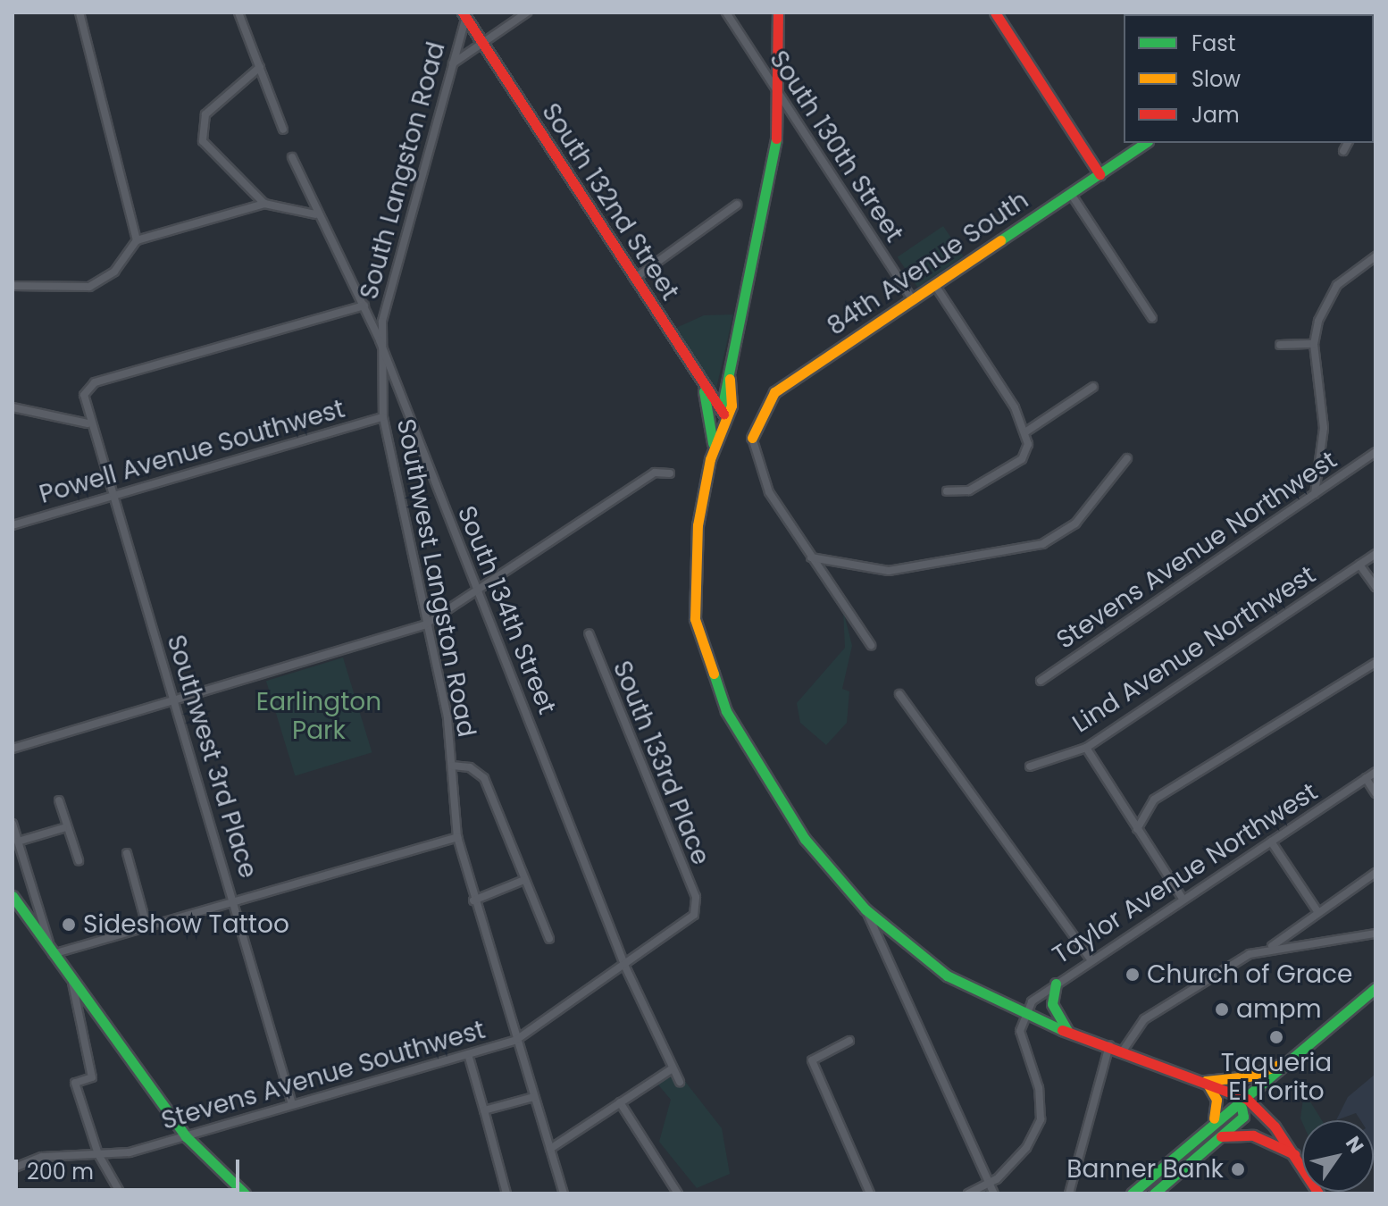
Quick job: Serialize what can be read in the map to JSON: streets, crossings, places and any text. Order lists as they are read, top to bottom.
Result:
{
  "streets": {
    "main road": ["South 132nd Street", "84th Avenue South"],
    "street": [
      "South 130th Street",
      "South Langston Road",
      "Powell Avenue Southwest",
      "Stevens Avenue Northwest",
      "Southwest Langston Road",
      "South 134th Street",
      "Lind Avenue Northwest",
      "Southwest 3rd Place",
      "South 133rd Place",
      "Taylor Avenue Northwest",
      "Stevens Avenue Southwest"
    ]
  },
  "crossings": [
    ["South 130th Street", "84th Avenue South"],
    ["South Langston Road", "South 132nd Street"],
    ["South Langston Road", "Southwest Langston Road"],
    ["South Langston Road", "South 134th Street"],
    ["Powell Avenue Southwest", "Southwest Langston Road"],
    ["Powell Avenue Southwest", "Southwest 3rd Place"],
    ["Southwest Langston Road", "South 134th Street"],
    ["Southwest Langston Road", "Stevens Avenue Southwest"],
    ["South 134th Street", "Southwest 3rd Place"],
    ["South 134th Street", "Stevens Avenue Southwest"],
    ["Southwest 3rd Place", "Stevens Avenue Southwest"],
    ["South 133rd Place", "Stevens Avenue Southwest"]
  ],
  "parks": ["Earlington Park"],
  "places": [
    "Sideshow Tattoo",
    "Church of Grace",
    "ampm",
    "Taqueria El Torito",
    "Banner Bank"
  ],
  "legend": ["Fast", "Slow", "Jam"],
  "scale_bar": "200 m",
  "north": "top right"
}
